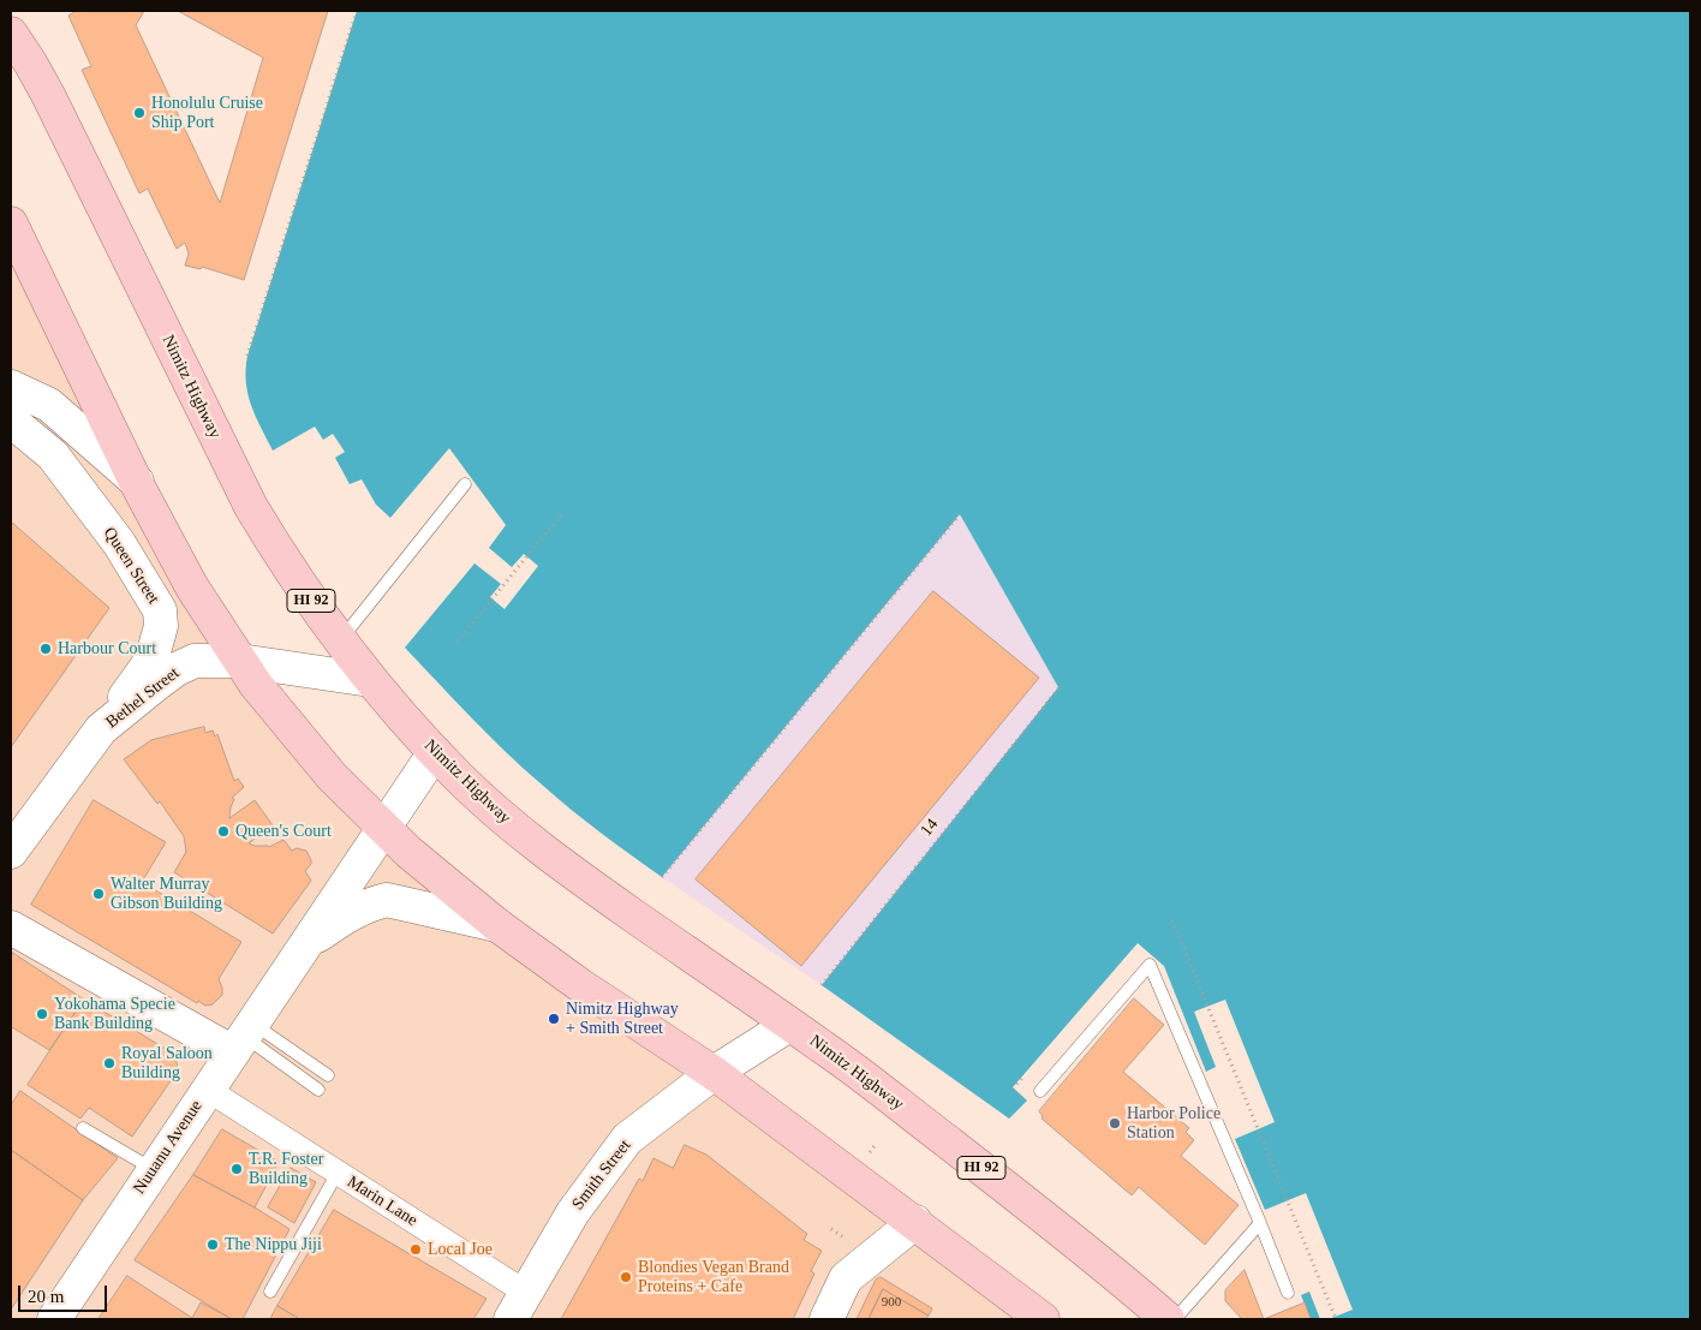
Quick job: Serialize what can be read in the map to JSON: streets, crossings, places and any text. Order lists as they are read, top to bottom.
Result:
{
  "streets": {
    "main road": [
      "Nimitz Highway",
      "Queen Street",
      "HI 92",
      "Bethel Street",
      "Nuuanu Avenue",
      "Smith Street"
    ],
    "street": ["Marin Lane"],
    "path": ["14"]
  },
  "crossings": [
    ["Nimitz Highway", "Bethel Street"],
    ["Nimitz Highway", "Nuuanu Avenue"],
    ["Nimitz Highway", "Smith Street"],
    ["Queen Street", "Bethel Street"],
    ["Nuuanu Avenue", "Marin Lane"],
    ["Smith Street", "Marin Lane"]
  ],
  "places": [
    "Honolulu Cruise Ship Port",
    "Harbour Court",
    "Queen's Court",
    "Walter Murray Gibson Building",
    "Yokohama Specie Bank Building",
    "Nimitz Highway + Smith Street",
    "Royal Saloon Building",
    "Harbor Police Station",
    "T.R. Foster Building",
    "The Nippu Jiji",
    "Local Joe",
    "Blondies Vegan Brand Proteins + Cafe"
  ],
  "house_numbers": ["900"],
  "scale_bar": "20 m"
}
